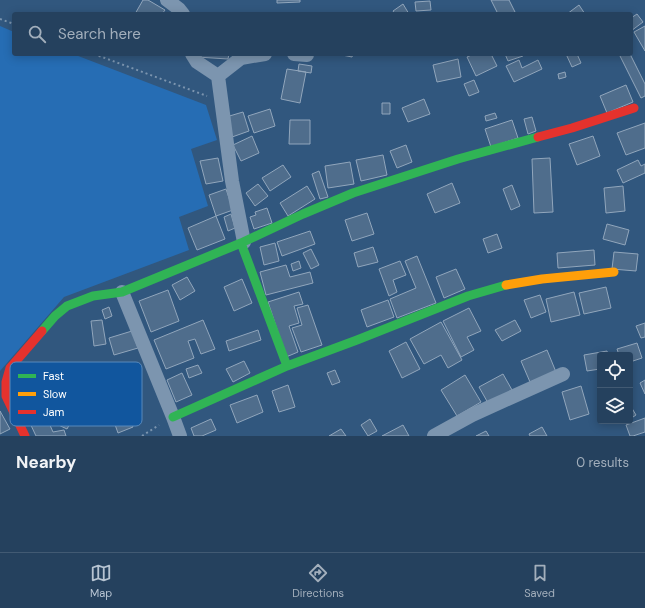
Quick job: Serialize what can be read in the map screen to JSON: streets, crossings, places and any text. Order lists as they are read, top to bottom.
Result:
{
  "legend": ["Fast", "Slow", "Jam"],
  "page": {
    "search": "Search here",
    "heading": ["Nearby", "0 results"],
    "nav": ["Map", "Directions", "Saved"]
  }
}
